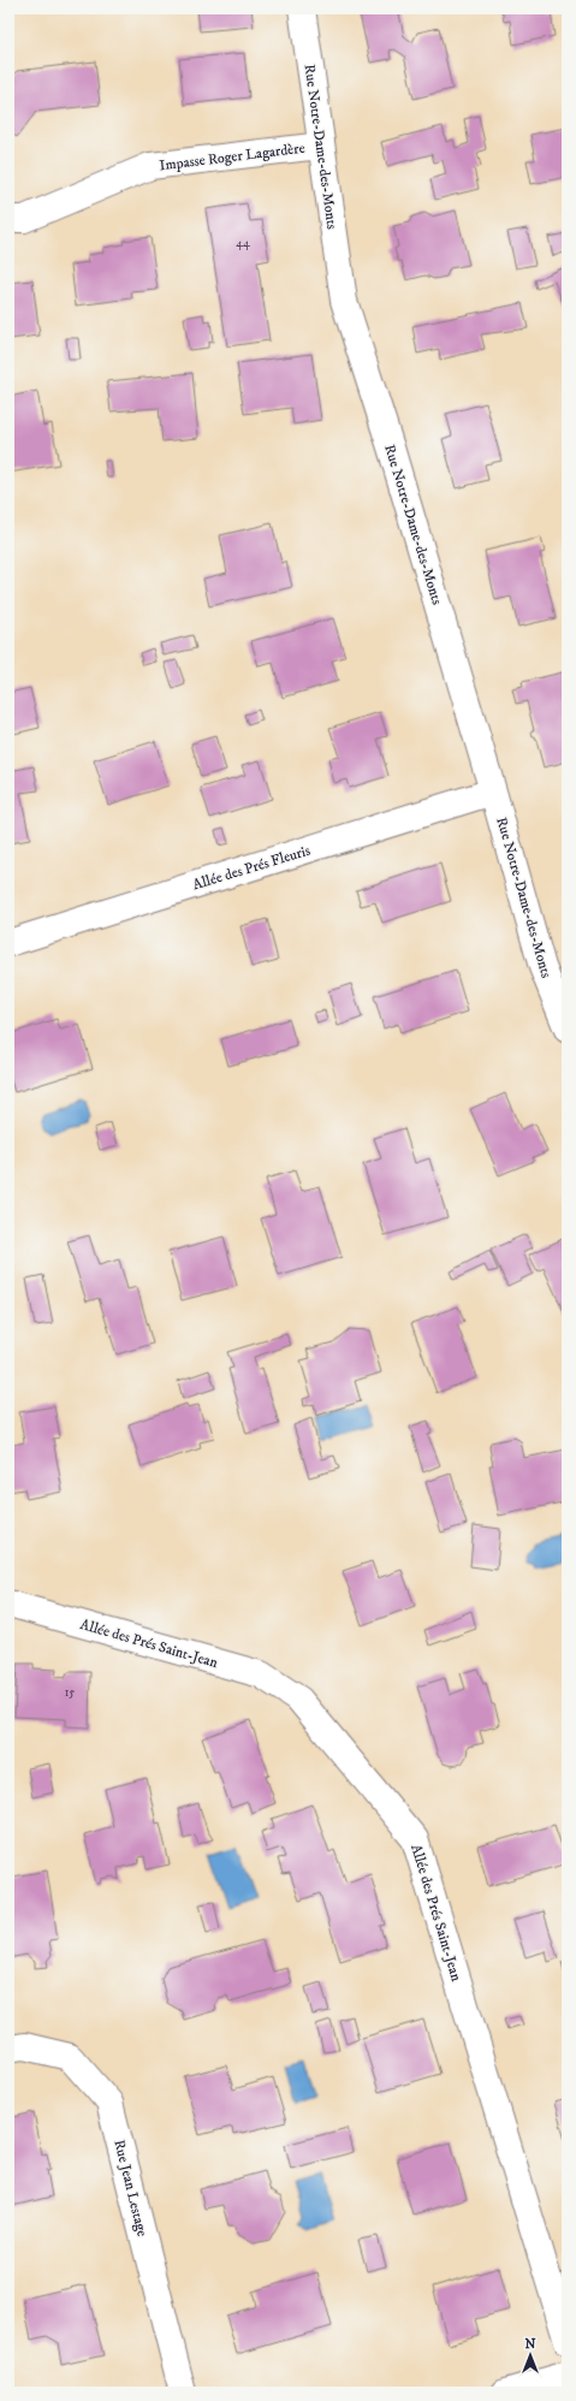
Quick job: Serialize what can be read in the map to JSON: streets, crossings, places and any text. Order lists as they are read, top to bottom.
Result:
{
  "streets": {
    "street": [
      "Rue Notre-Dame-des-Monts",
      "Impasse Roger Lagardère",
      "Allée des Prés Fleuris",
      "Allée des Prés Saint-Jean",
      "Rue Jean Lestage"
    ]
  },
  "crossings": [
    ["Rue Notre-Dame-des-Monts", "Impasse Roger Lagardère"],
    ["Rue Notre-Dame-des-Monts", "Allée des Prés Fleuris"]
  ],
  "house_numbers": ["44", "15"],
  "north": "top"
}
